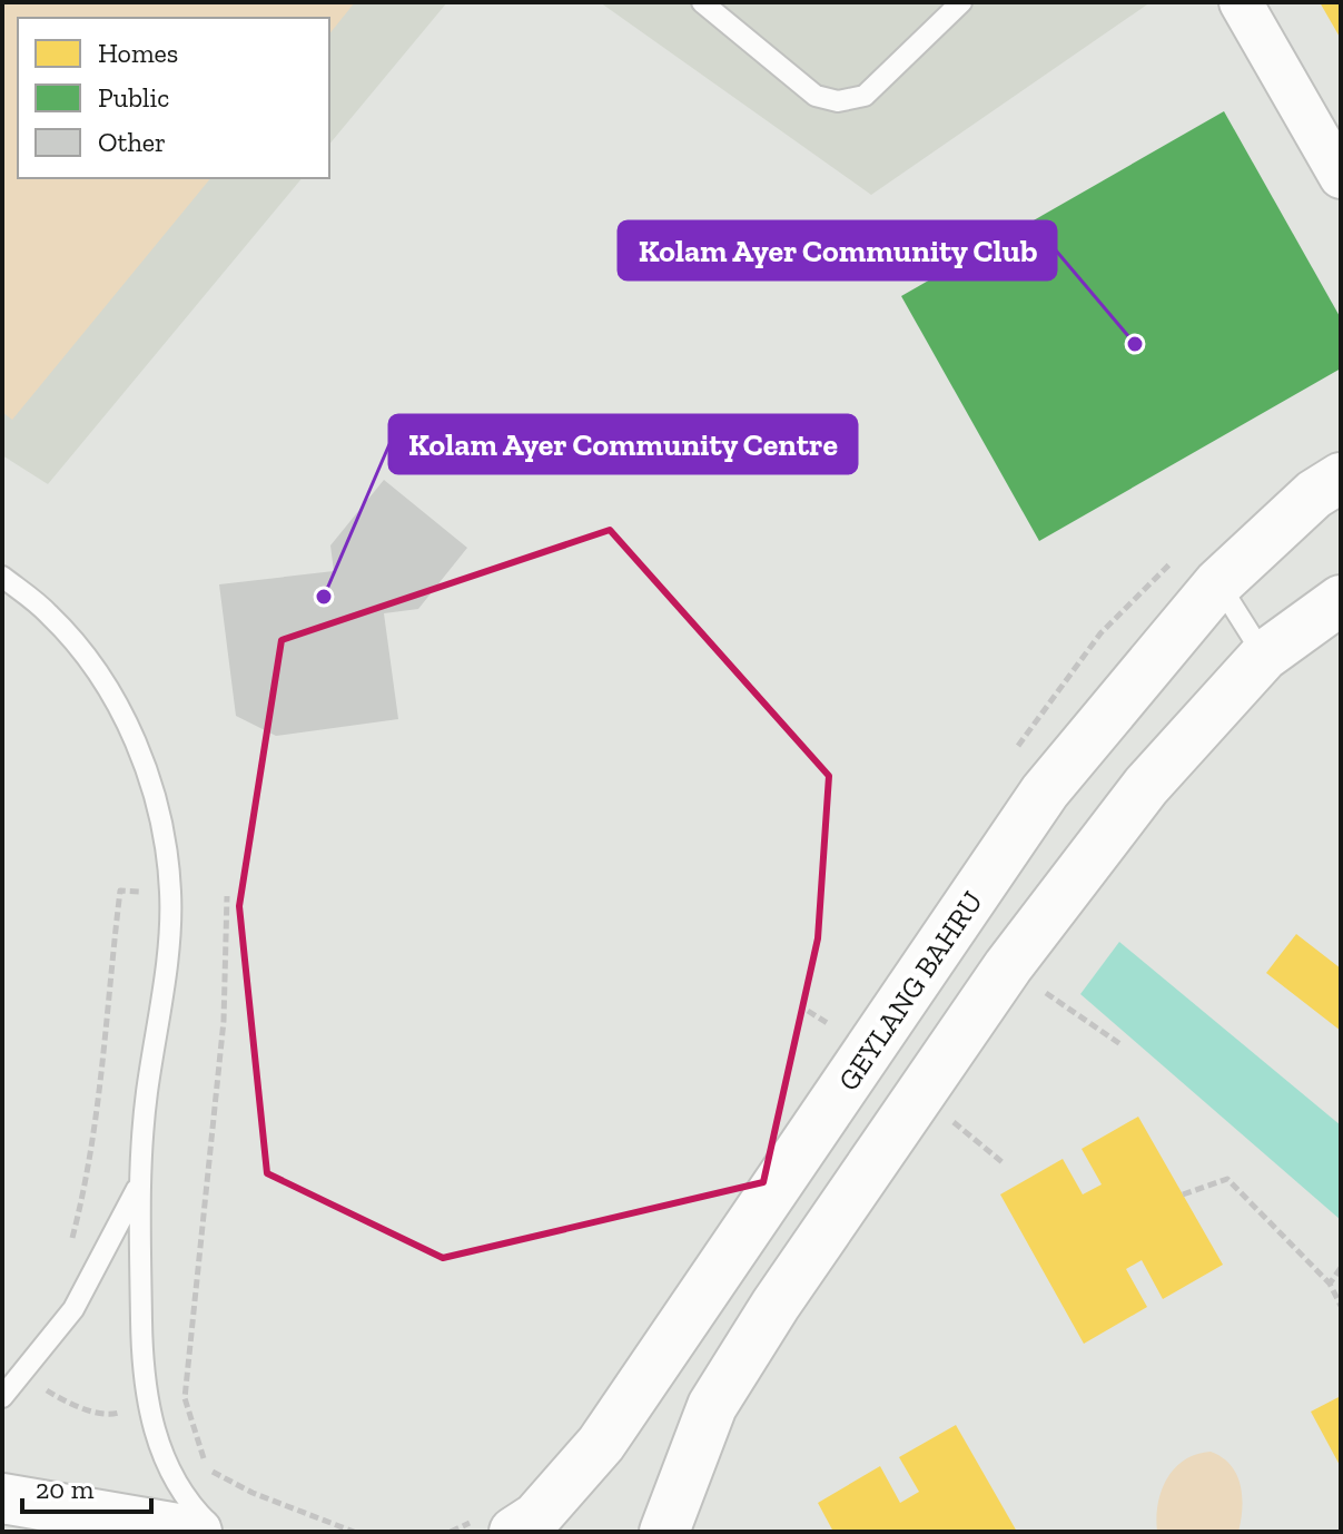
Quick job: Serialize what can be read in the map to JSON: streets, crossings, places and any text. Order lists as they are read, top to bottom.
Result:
{
  "streets": {
    "main road": ["GEYLANG BAHRU"]
  },
  "places": ["Kolam Ayer Community Club", "Kolam Ayer Community Centre"],
  "legend": ["Homes", "Public", "Other"],
  "scale_bar": "20 m"
}
